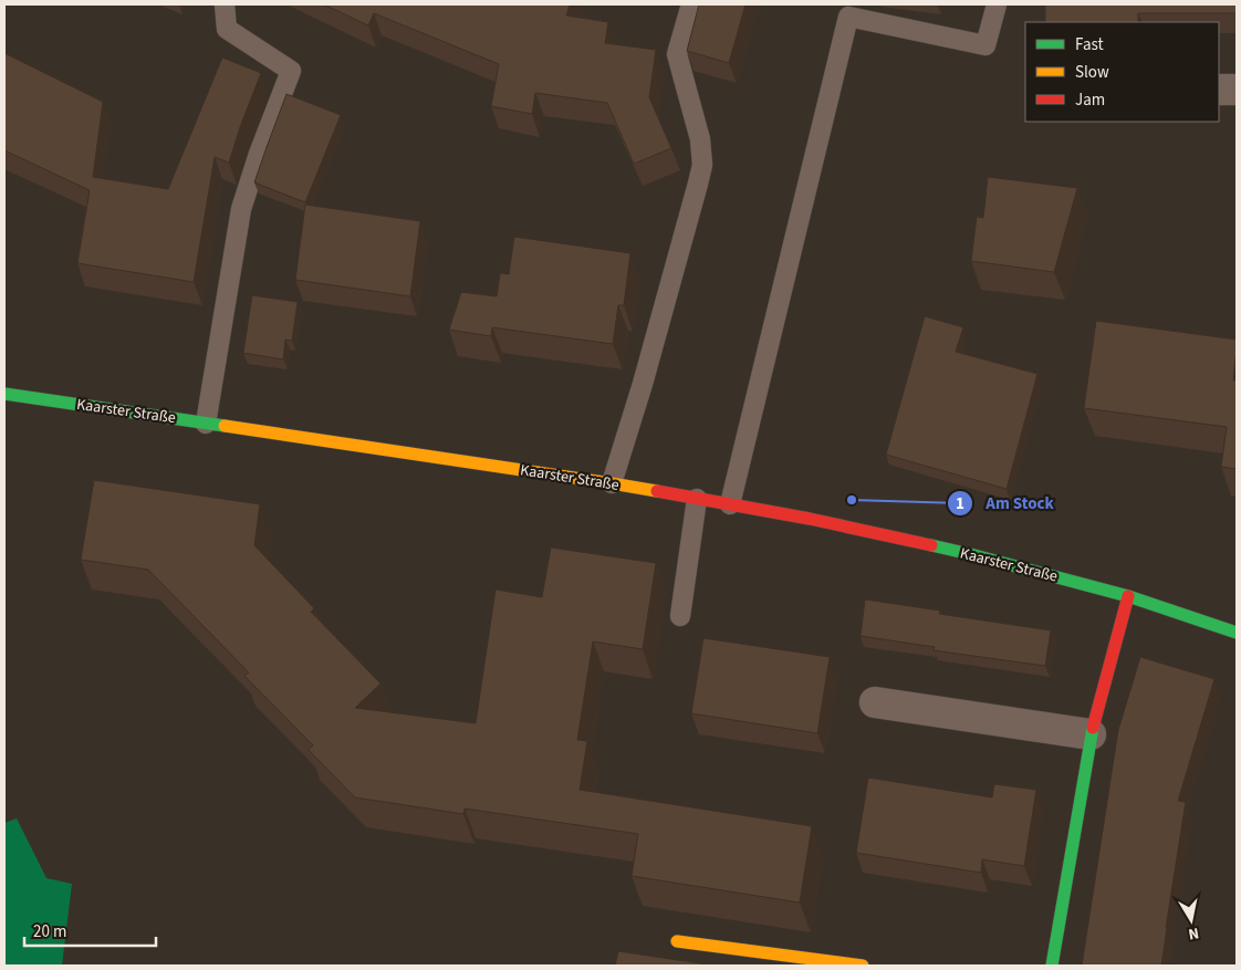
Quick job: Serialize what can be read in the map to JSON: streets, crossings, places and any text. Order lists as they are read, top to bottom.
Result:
{
  "streets": {
    "main road": ["Kaarster Straße"]
  },
  "places": ["Am Stock"],
  "legend": ["Fast", "Slow", "Jam"],
  "scale_bar": "20 m",
  "north": "bottom"
}
